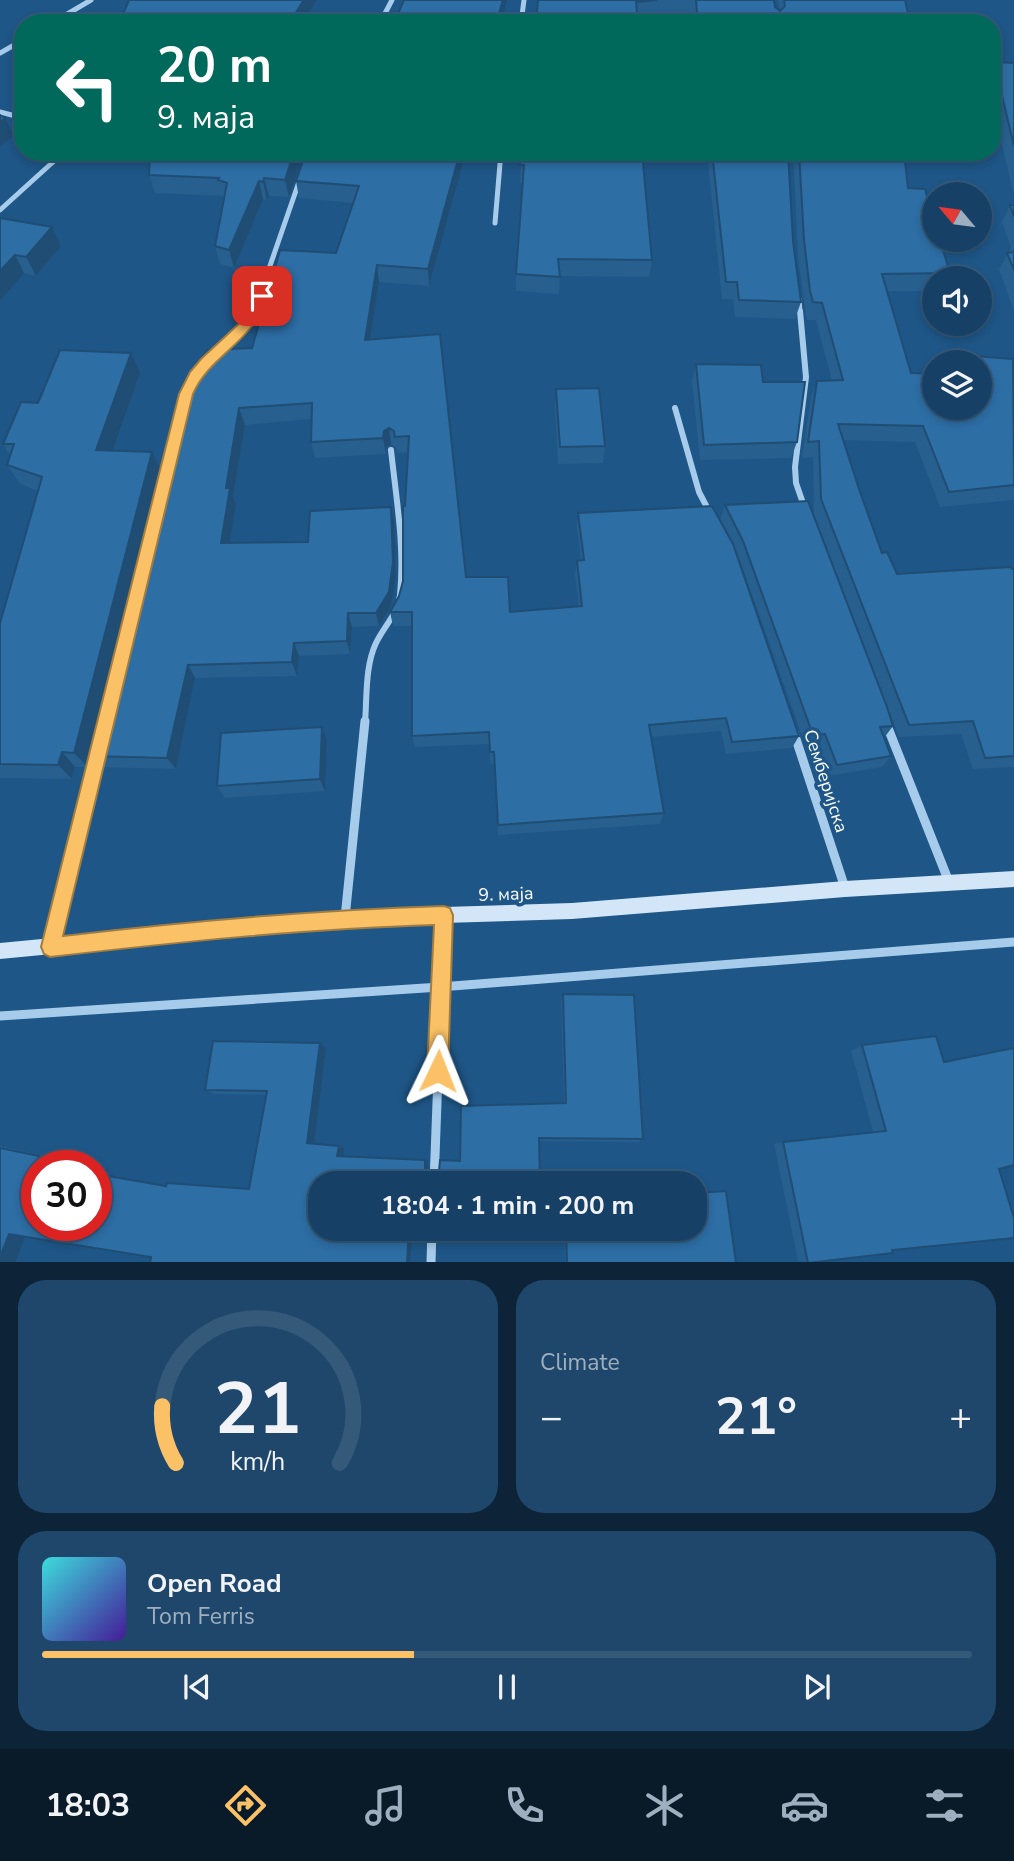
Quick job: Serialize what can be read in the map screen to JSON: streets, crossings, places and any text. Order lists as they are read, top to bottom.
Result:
{
  "streets": {
    "main road": ["9. маја"],
    "street": ["Семберијска"]
  },
  "crossings": [
    ["Семберијска", "9. маја"]
  ],
  "north": "top left",
  "page": {
    "turn": ["20 m", "9. маја"],
    "limit": "30",
    "trip": "18:04 · 1 min · 200 m",
    "tile": "Climate",
    "heat": ["−", "21°", "+"],
    "song": ["Open Road", "Tom Ferris"],
    "tabs": "18:03",
    "gauge": ["21", "km/h"]
  }
}
